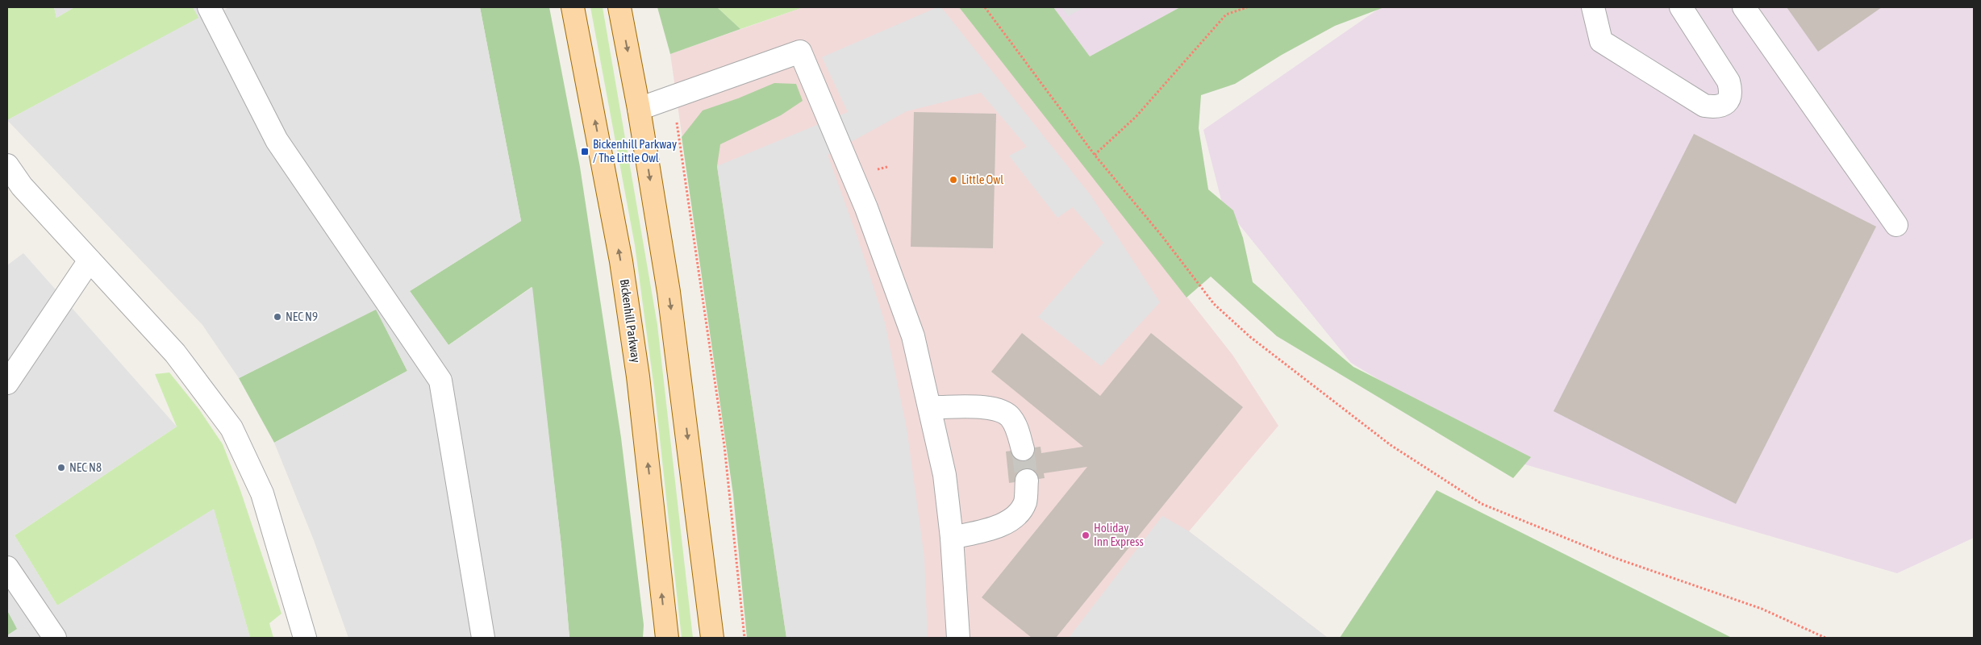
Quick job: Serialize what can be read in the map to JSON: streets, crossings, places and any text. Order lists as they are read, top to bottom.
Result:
{
  "streets": {
    "main road": ["Bickenhill Parkway"]
  },
  "places": {
    "transit": ["Bickenhill Parkway / The Little Owl"],
    "other": [
      "Little Owl",
      "NEC N9",
      "NEC N8",
      "Holiday Inn Express"
    ]
  }
}
